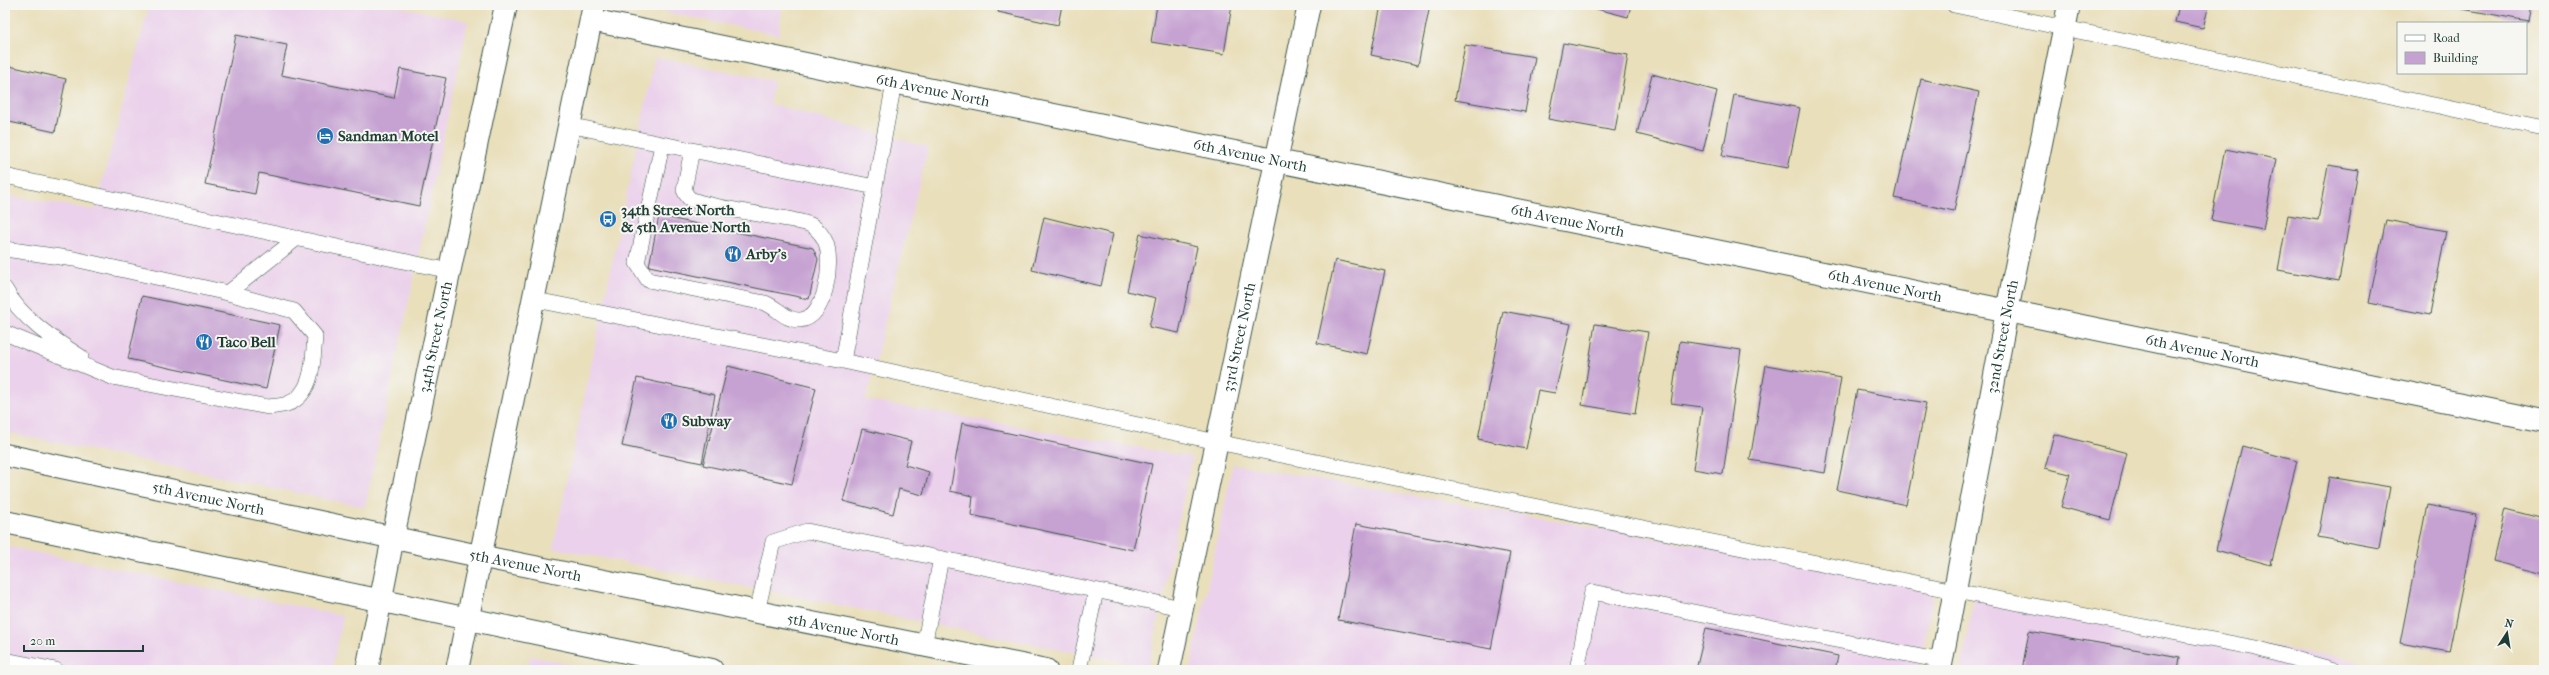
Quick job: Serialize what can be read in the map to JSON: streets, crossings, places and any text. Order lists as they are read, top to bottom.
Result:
{
  "streets": {
    "main road": [
      "6th Avenue North",
      "34th Street North",
      "33rd Street North",
      "32nd Street North",
      "5th Avenue North"
    ]
  },
  "crossings": [
    ["6th Avenue North", "33rd Street North"],
    ["6th Avenue North", "32nd Street North"],
    ["34th Street North", "5th Avenue North"]
  ],
  "places": {
    "hotel": ["Sandman Motel"],
    "bus stop": ["34th Street North & 5th Avenue North"],
    "restaurant": ["Arby's", "Taco Bell", "Subway"]
  },
  "legend": ["Road", "Building"],
  "scale_bar": "20 m",
  "north": "top"
}
